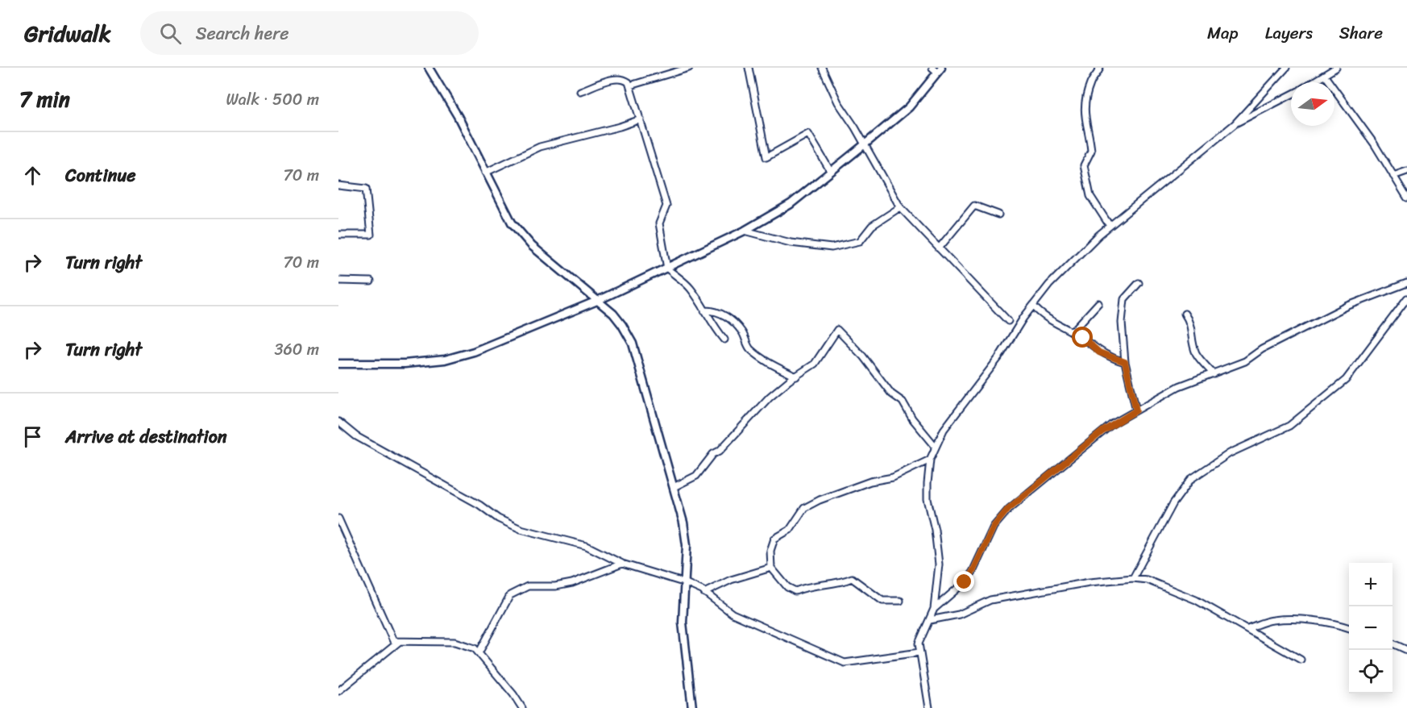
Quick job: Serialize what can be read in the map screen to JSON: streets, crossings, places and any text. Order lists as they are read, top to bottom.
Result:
{
  "north": "right",
  "page": {
    "header": "Gridwalk",
    "search": "Search here",
    "nav": ["Map", "Layers", "Share"],
    "heading": ["7 min", "Walk · 500 m"],
    "list": [
      ["Continue", "70 m"],
      ["Turn right", "70 m"],
      ["Turn right", "360 m"],
      "Arrive at destination"
    ],
    "map_buttons": ["+", "−"]
  }
}
